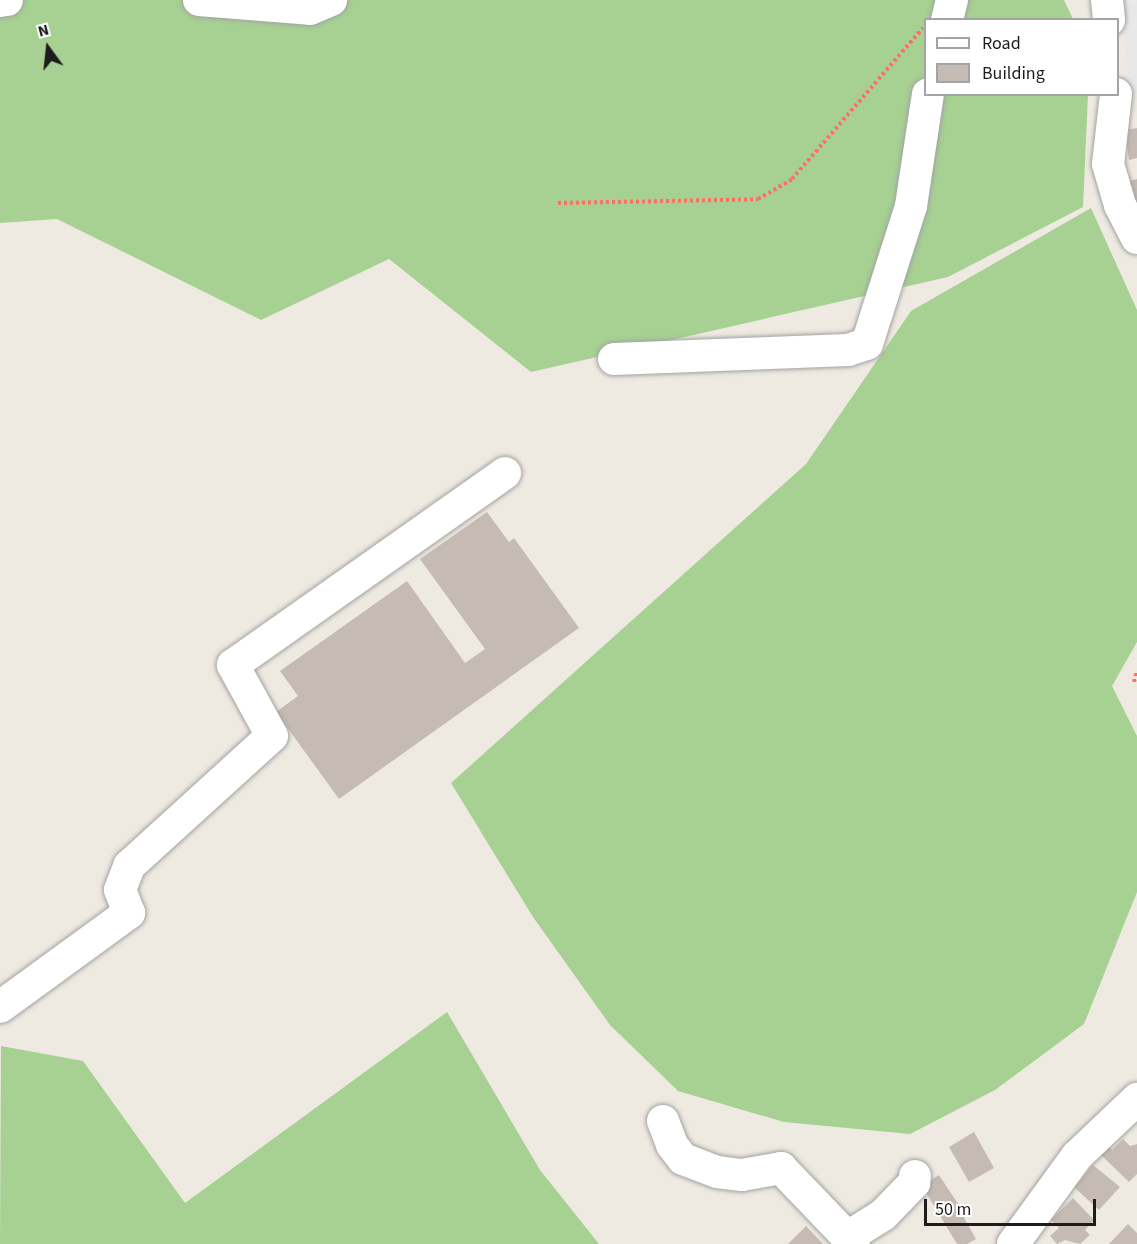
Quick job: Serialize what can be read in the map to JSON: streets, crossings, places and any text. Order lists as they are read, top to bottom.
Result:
{
  "legend": ["Road", "Building"],
  "scale_bar": "50 m",
  "north": "top"
}
